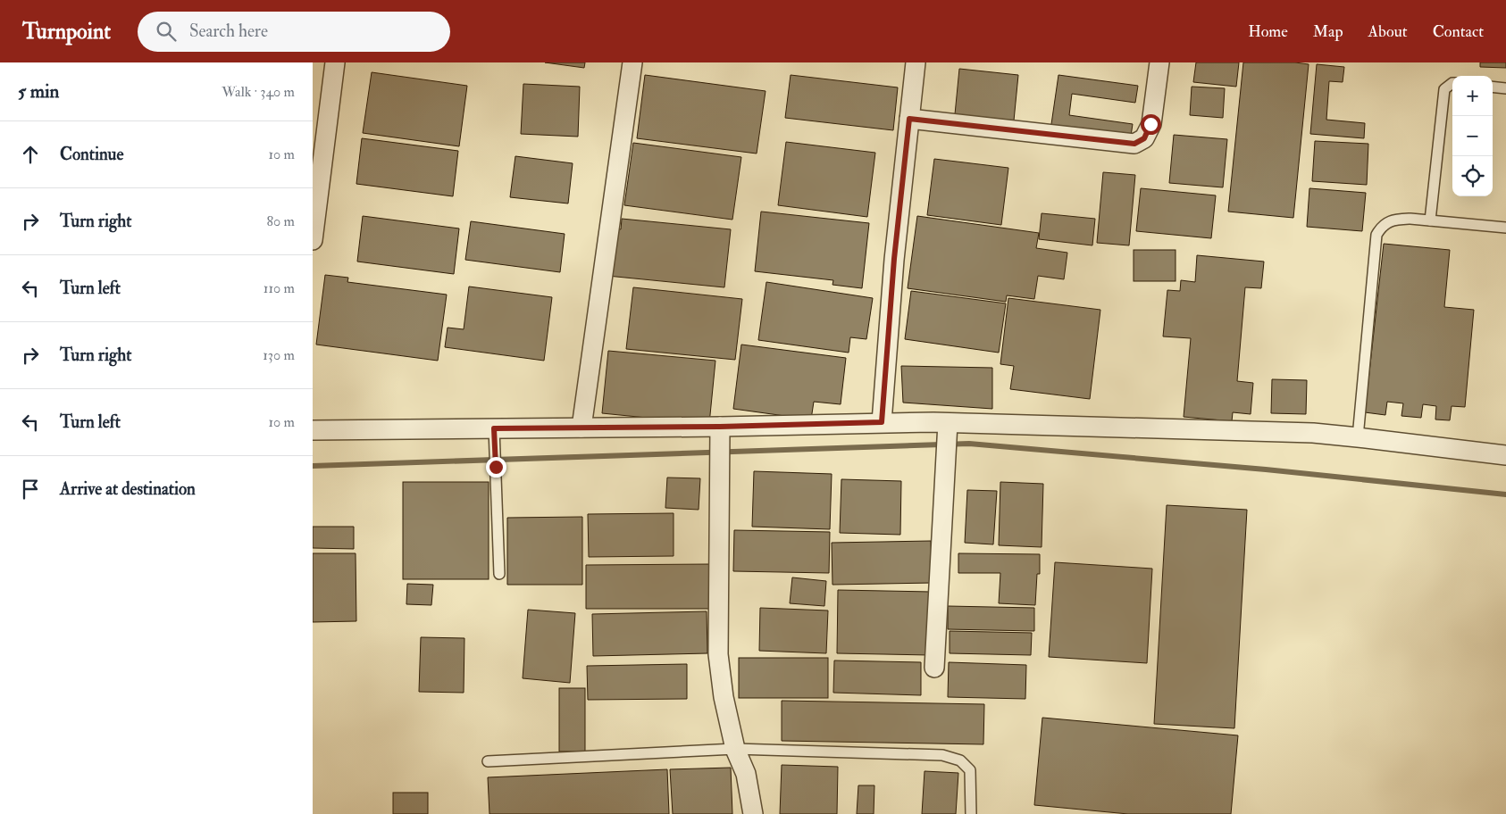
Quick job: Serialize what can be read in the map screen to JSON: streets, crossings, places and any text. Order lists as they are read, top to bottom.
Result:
{
  "page": {
    "header": "Turnpoint",
    "search": "Search here",
    "nav": [
      "Home",
      "Map",
      "About",
      "Contact"
    ],
    "heading": ["5 min", "Walk · 340 m"],
    "map_buttons": ["+", "−"],
    "list": [
      ["Continue", "10 m"],
      ["Turn right", "80 m"],
      ["Turn left", "110 m"],
      ["Turn right", "130 m"],
      ["Turn left", "10 m"],
      "Arrive at destination"
    ]
  }
}
